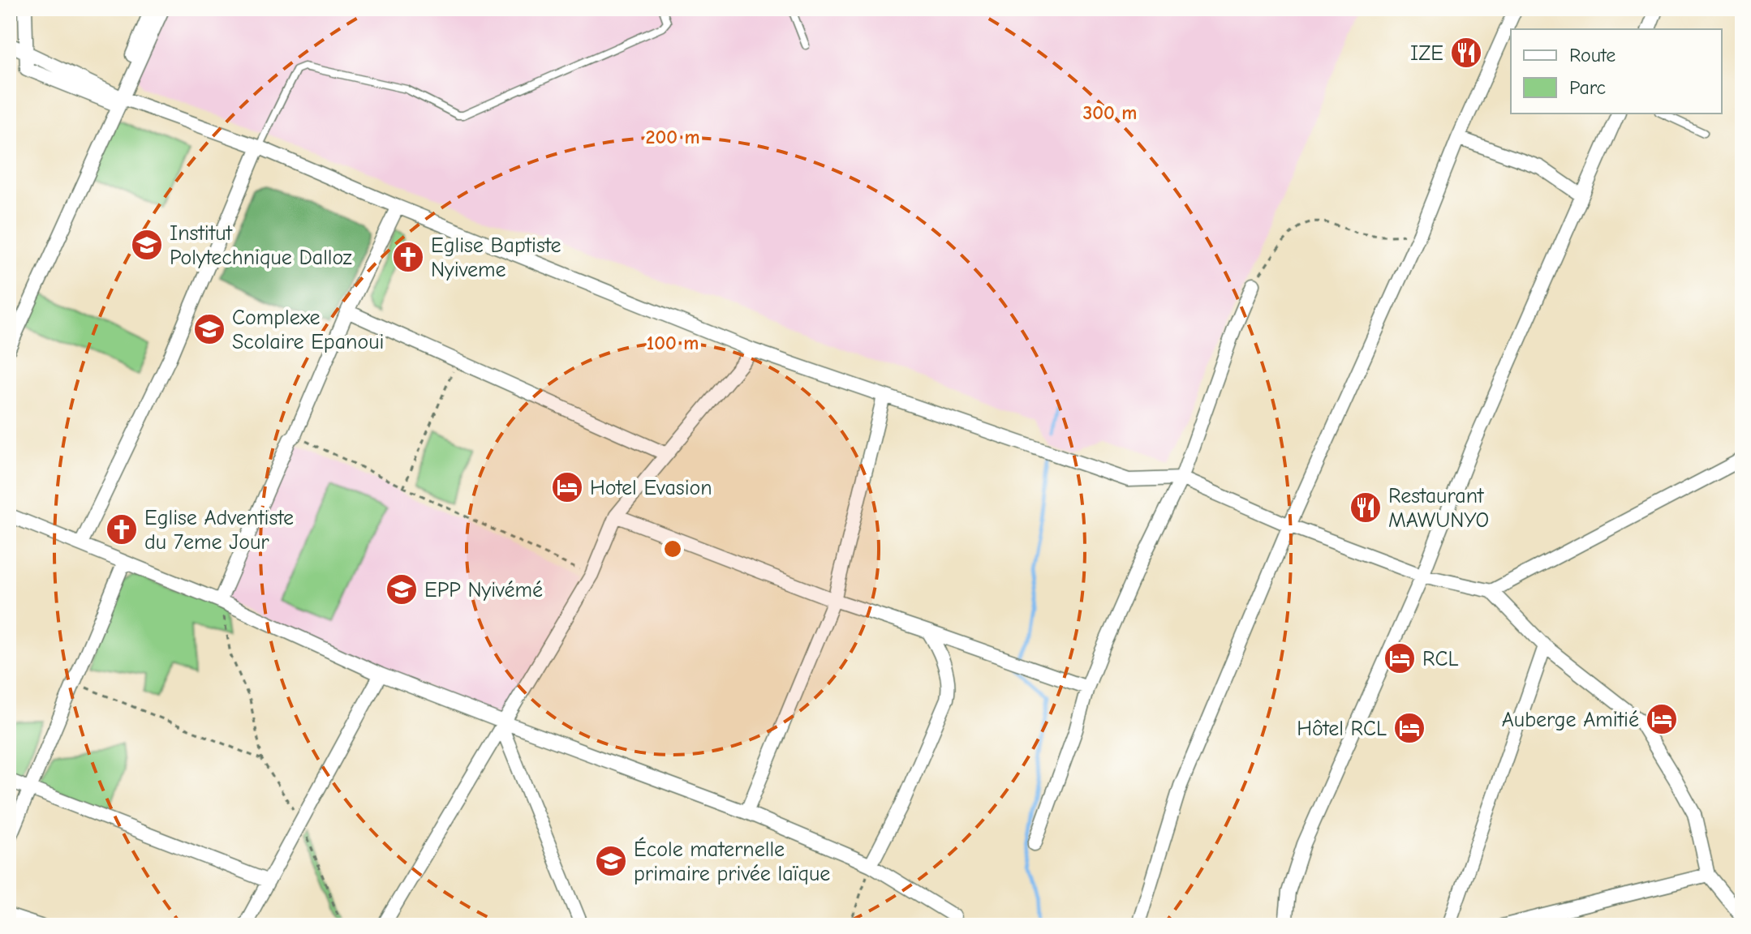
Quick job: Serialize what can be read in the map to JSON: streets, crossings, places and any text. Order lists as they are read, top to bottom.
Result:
{
  "places": {
    "restaurant": ["IZE", "Restaurant MAWUNYO"],
    "school or university": [
      "Institut Polytechnique Dalloz",
      "Complexe Scolaire Epanoui",
      "EPP Nyivémé",
      "École maternelle primaire privée laïque"
    ],
    "church": ["Eglise Baptiste Nyiveme", "Eglise Adventiste du 7eme Jour"],
    "hotel": [
      "Hotel Evasion",
      "RCL",
      "Auberge Amitié",
      "Hôtel RCL"
    ]
  },
  "legend": ["Route", "Parc"],
  "rings": ["300 m", "200 m", "100 m"]
}
